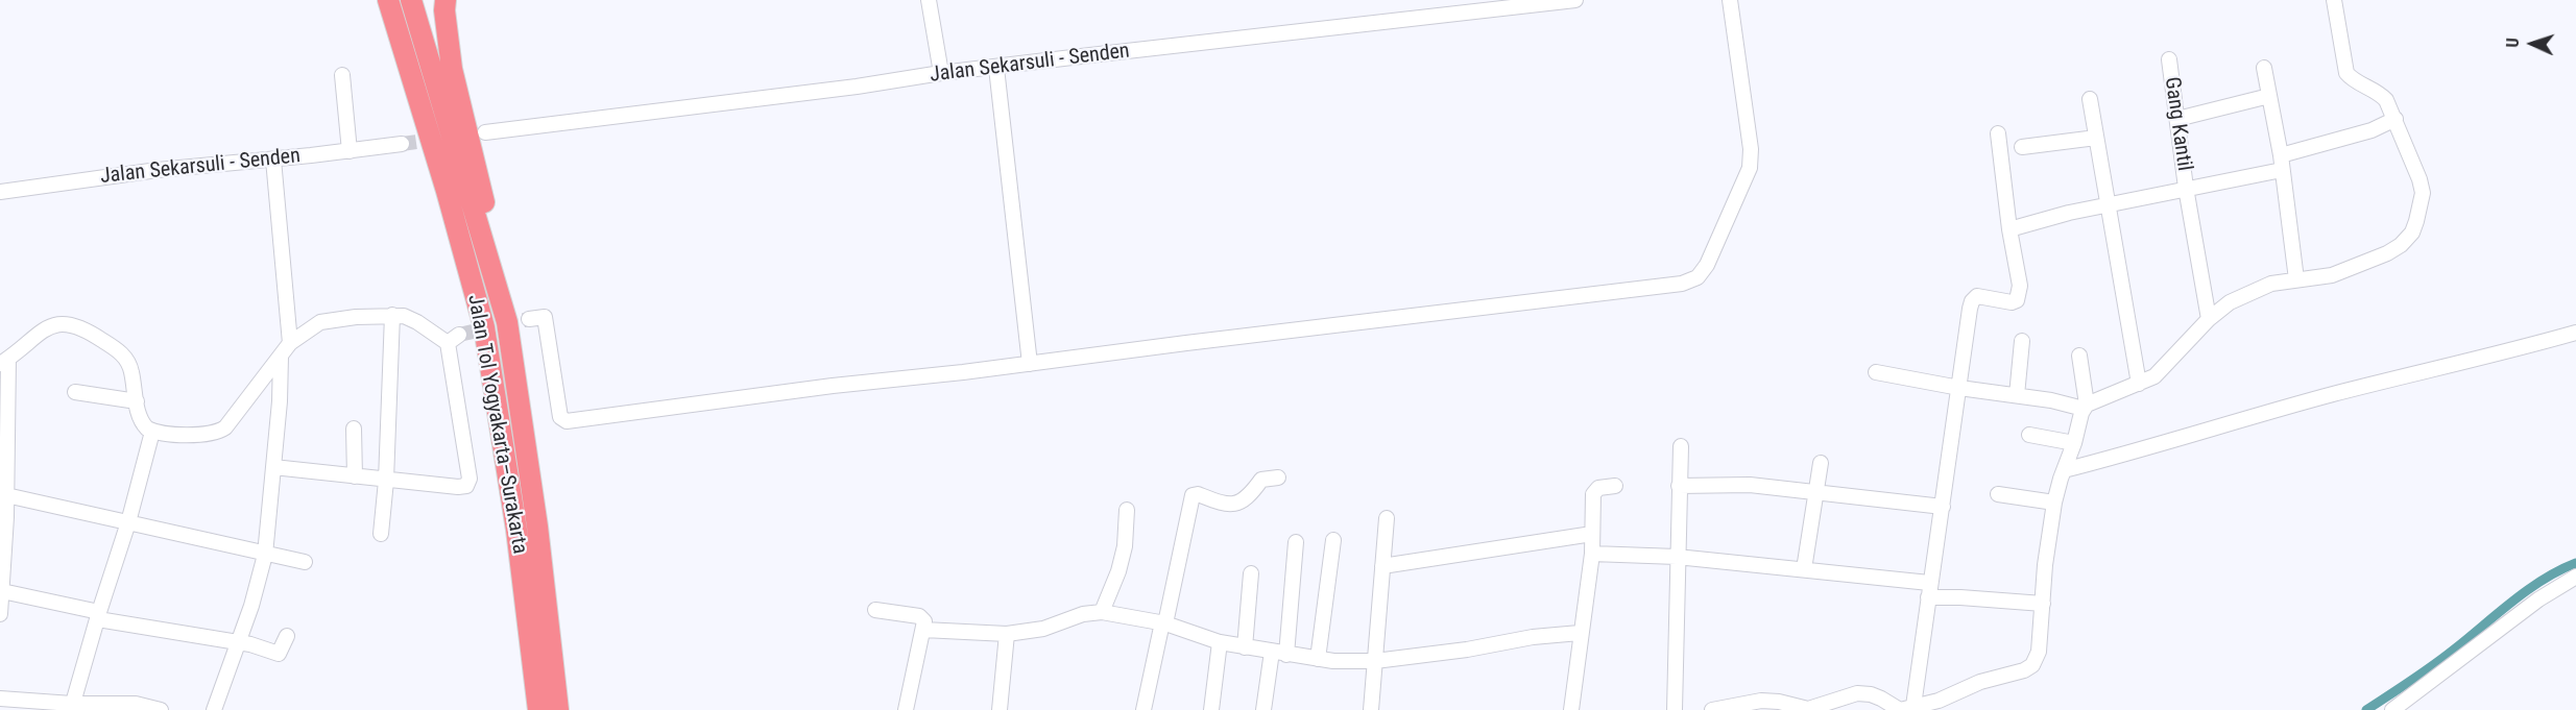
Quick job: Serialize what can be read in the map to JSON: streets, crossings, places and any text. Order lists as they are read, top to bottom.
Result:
{
  "streets": {
    "highway": ["Jalan Tol Yogyakarta–Surakarta"],
    "street": ["Jalan Sekarsuli - Senden", "Gang Kantil"]
  },
  "north": "left"
}
